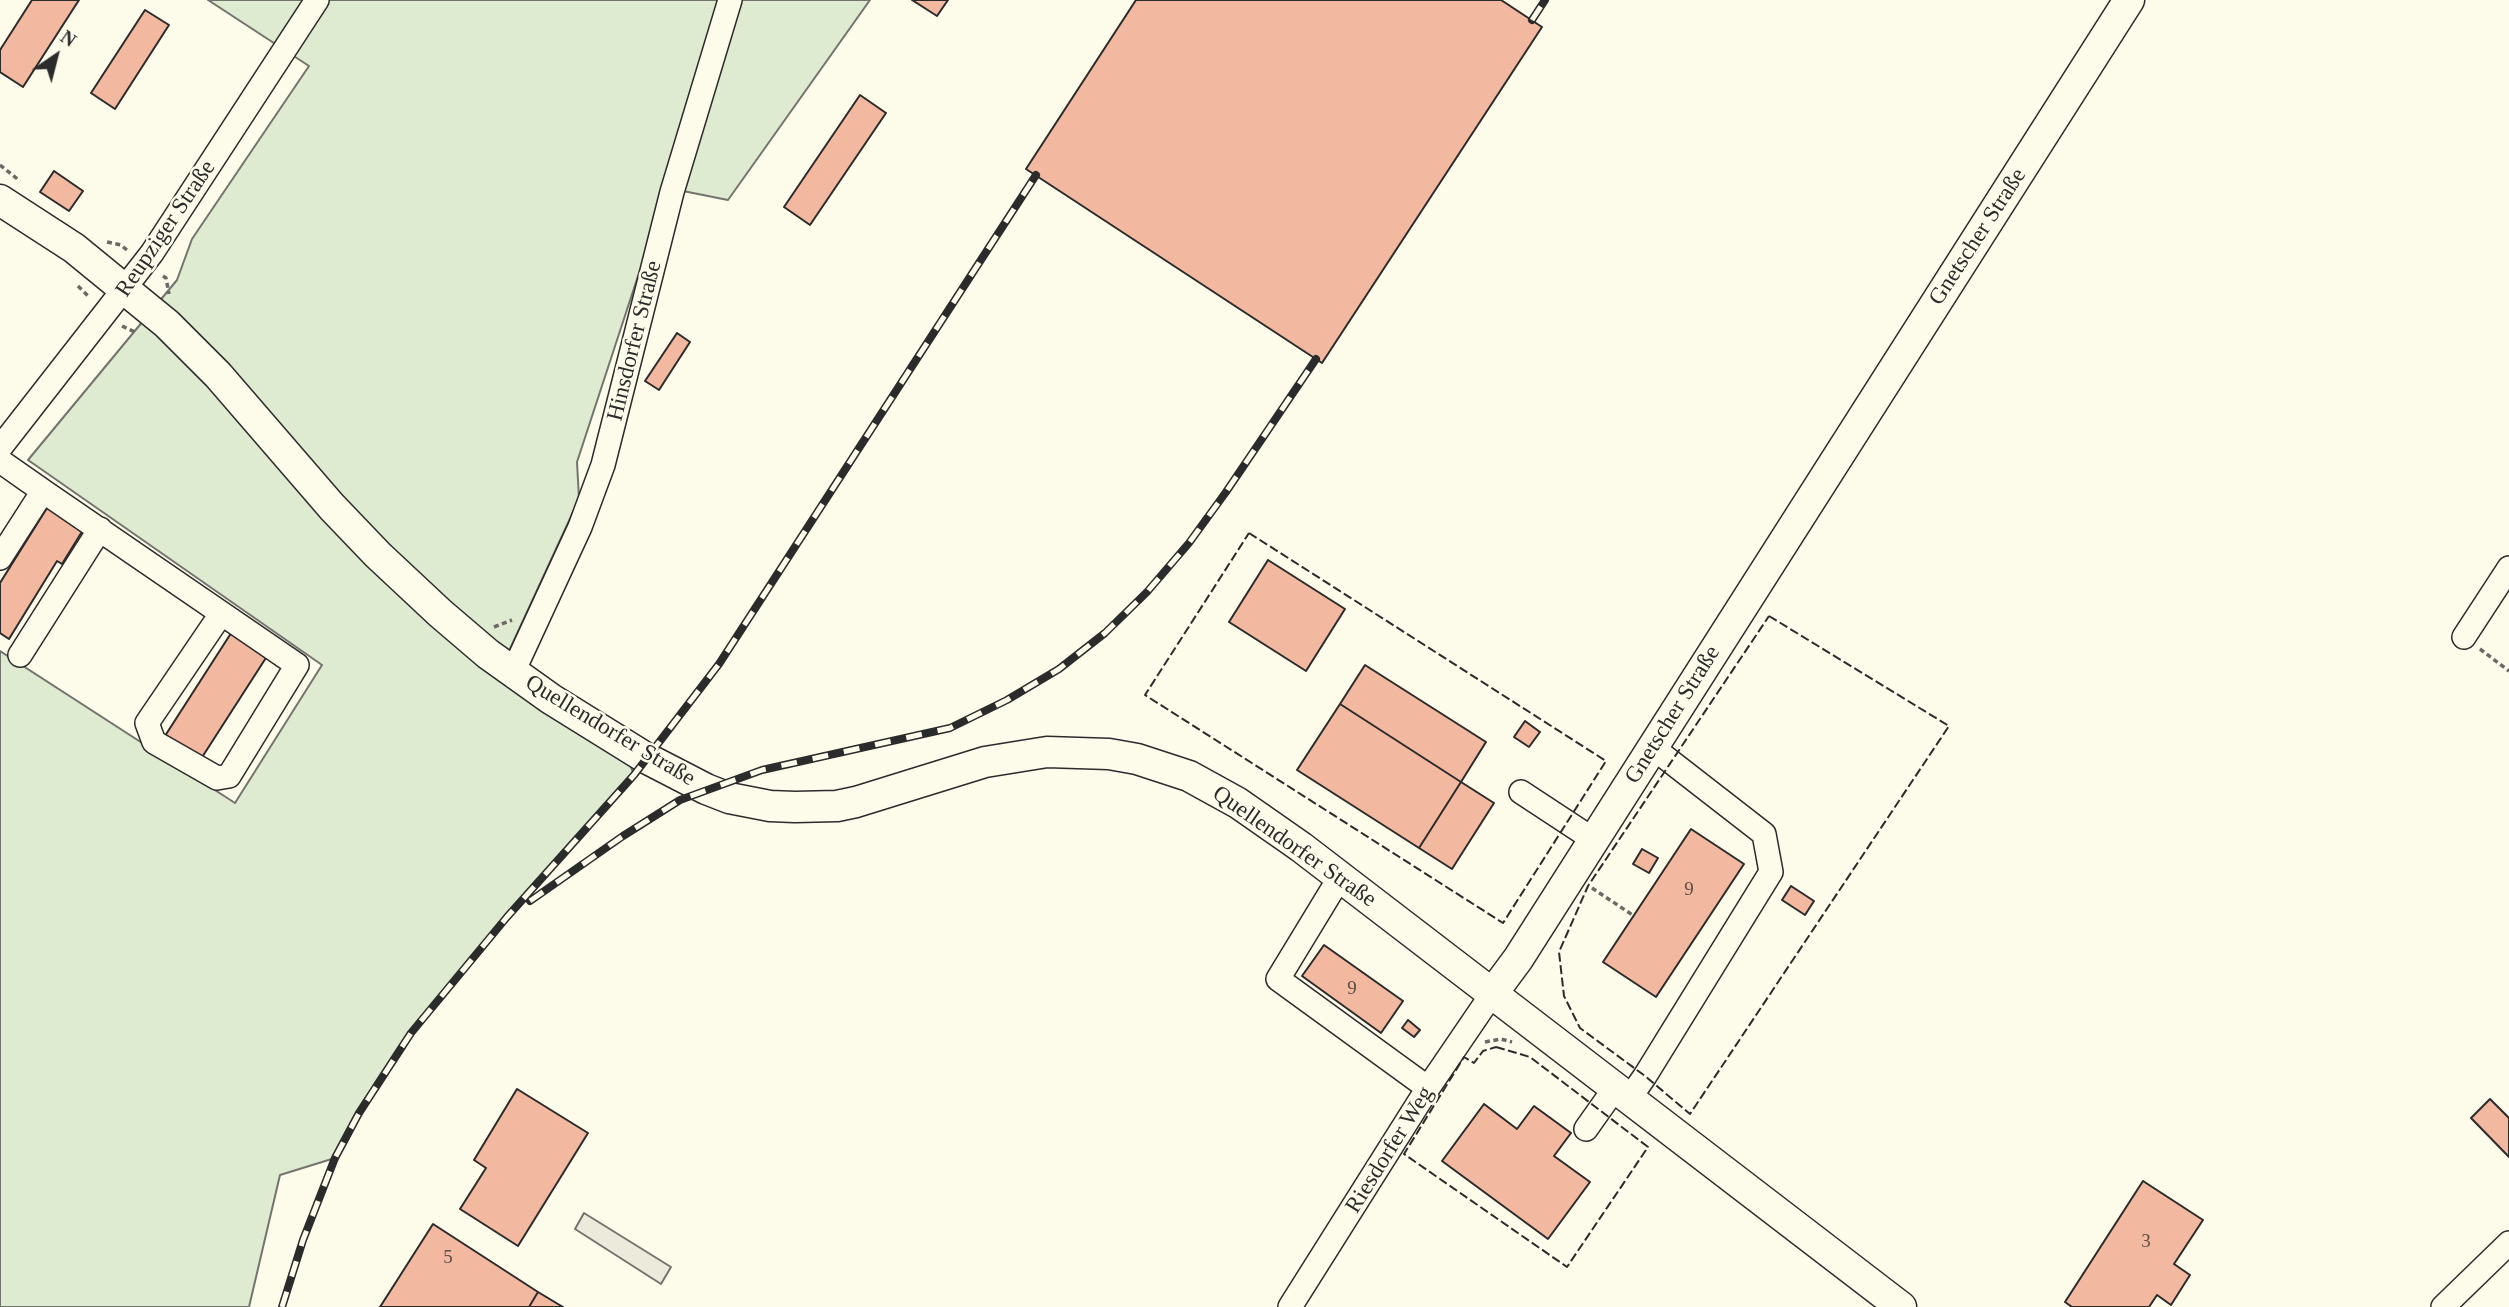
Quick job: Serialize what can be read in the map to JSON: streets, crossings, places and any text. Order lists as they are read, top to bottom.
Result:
{
  "streets": {
    "main road": ["Gnetscher Straße", "Quellendorfer Straße"],
    "street": ["Reupziger Straße", "Hinsdorfer Straße", "Riesdorfer Weg"]
  },
  "crossings": [
    ["Reupziger Straße", "Quellendorfer Straße"],
    ["Gnetscher Straße", "Quellendorfer Straße"],
    ["Gnetscher Straße", "Riesdorfer Weg"],
    ["Hinsdorfer Straße", "Quellendorfer Straße"],
    ["Quellendorfer Straße", "Riesdorfer Weg"]
  ],
  "house_numbers": [
    "9",
    "9",
    "3",
    "5"
  ],
  "north": "top right"
}
